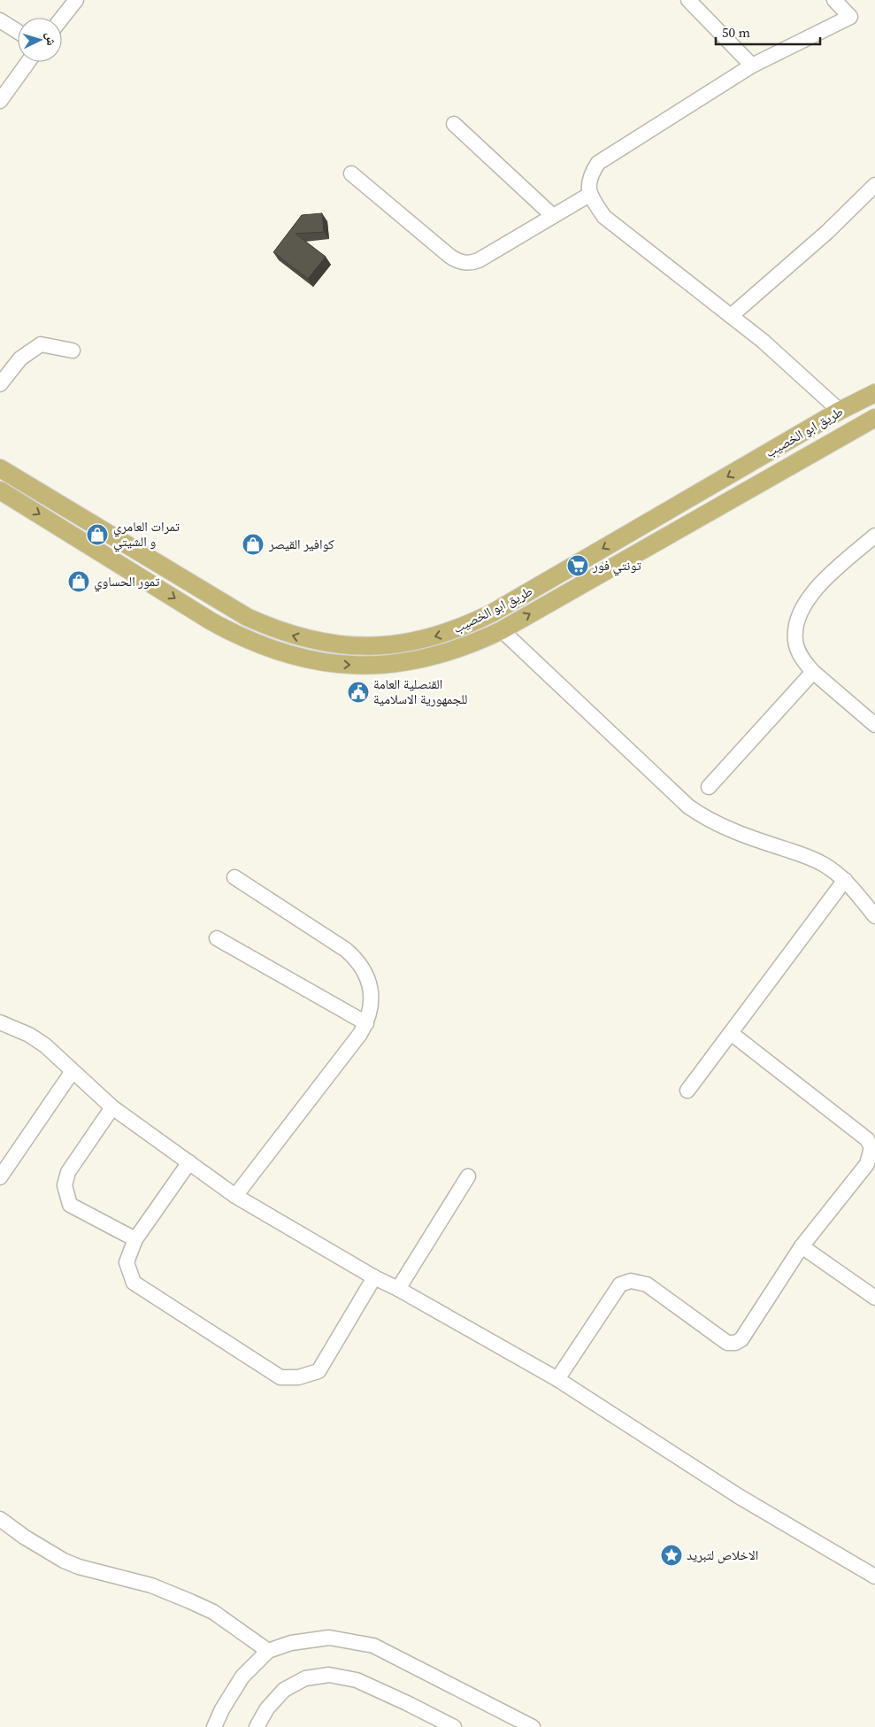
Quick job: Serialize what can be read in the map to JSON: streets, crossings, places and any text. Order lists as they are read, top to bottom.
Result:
{
  "streets": {
    "main road": ["طريق ابو الخصيب"]
  },
  "places": {
    "shop": ["تمرات العامري و الشيتي", "كوافير القيصر", "تمور الحساوي"],
    "supermarket": ["تونتي فور"],
    "public building": ["القنصلية العامة للجمهورية الاسلامية"],
    "place": ["الاخلاص لتبريد"]
  },
  "scale_bar": "50 m",
  "north": "right"
}
